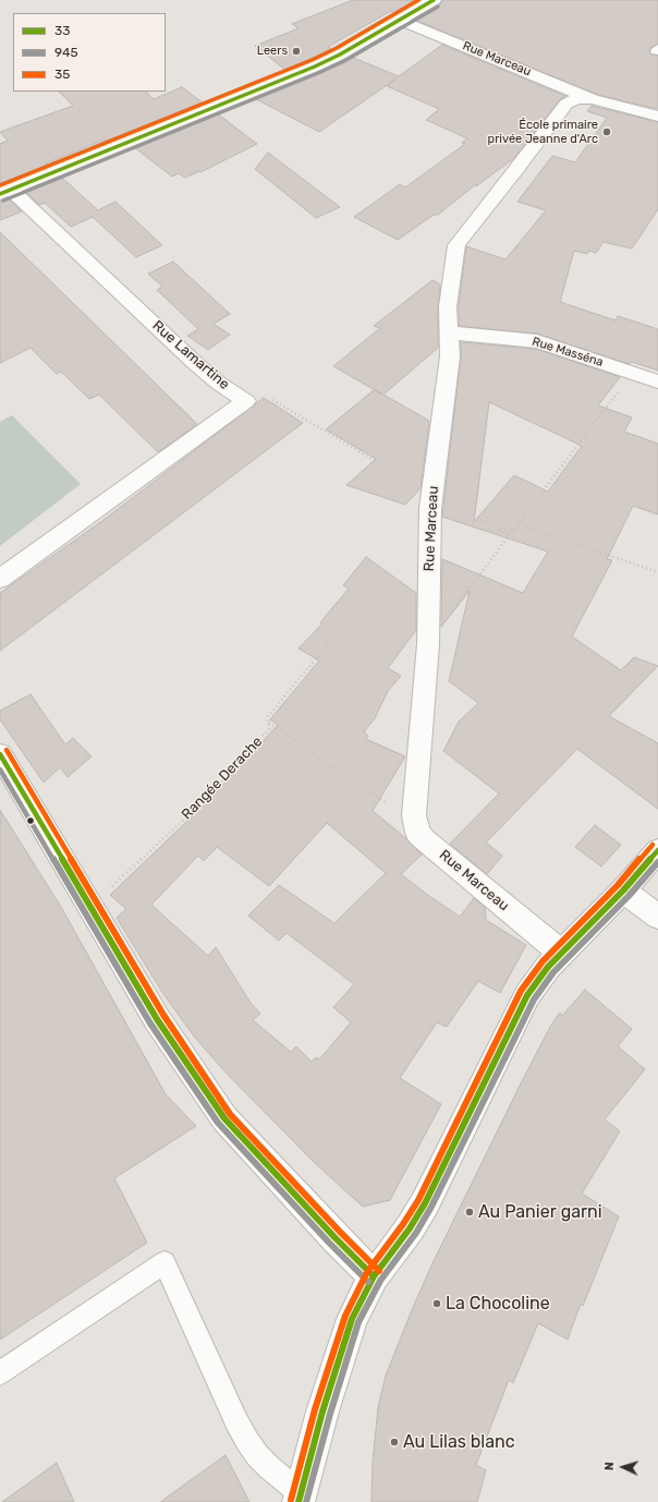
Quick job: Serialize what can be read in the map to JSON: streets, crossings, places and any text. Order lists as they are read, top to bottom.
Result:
{
  "streets": {
    "street": ["Rue Marceau", "Rue Masséna", "Rue Lamartine"],
    "path": ["Rangée Derache"]
  },
  "crossings": [
    ["Rue Marceau", "Rue Masséna"]
  ],
  "places": [
    "Leers",
    "École primaire privée Jeanne d'Arc",
    "Au Panier garni",
    "La Chocoline",
    "Au Lilas blanc"
  ],
  "lines": ["transit line 33", "transit line 35", "transit line 945"],
  "legend": ["33", "945", "35"],
  "north": "left"
}
